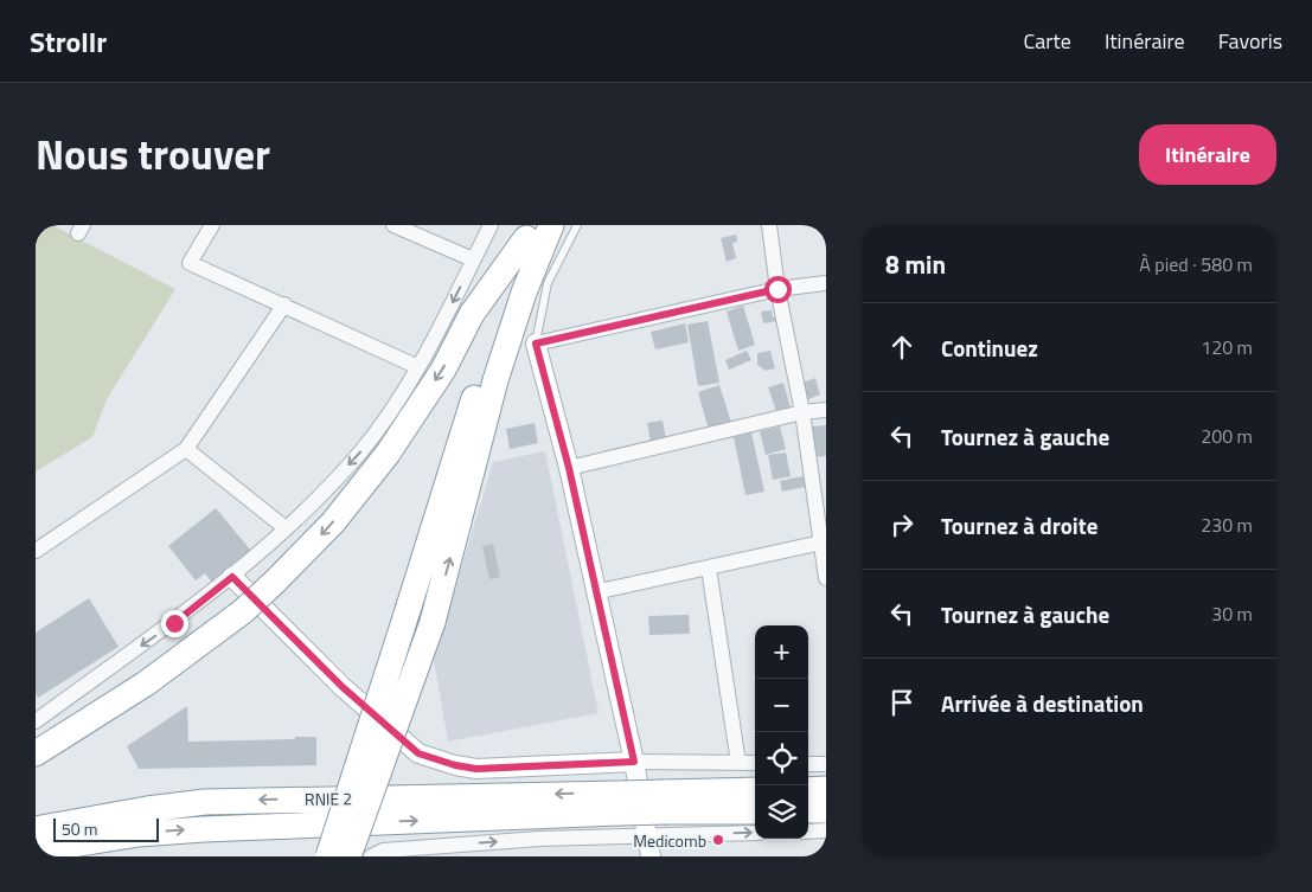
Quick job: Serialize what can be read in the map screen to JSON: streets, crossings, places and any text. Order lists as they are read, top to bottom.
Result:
{
  "streets": {
    "highway": ["RNIE 2"]
  },
  "places": ["Medicomb"],
  "scale_bar": "50 m",
  "page": {
    "header": "Strollr",
    "nav": ["Carte", "Itinéraire", "Favoris"],
    "title": "Nous trouver",
    "buttons": "Itinéraire",
    "heading": ["8 min", "À pied · 580 m"],
    "list": [
      ["Continuez", "120 m"],
      ["Tournez à gauche", "200 m"],
      ["Tournez à droite", "230 m"],
      ["Tournez à gauche", "30 m"],
      "Arrivée à destination"
    ],
    "map_buttons": ["+", "−"],
    "scale": "50 m"
  }
}
